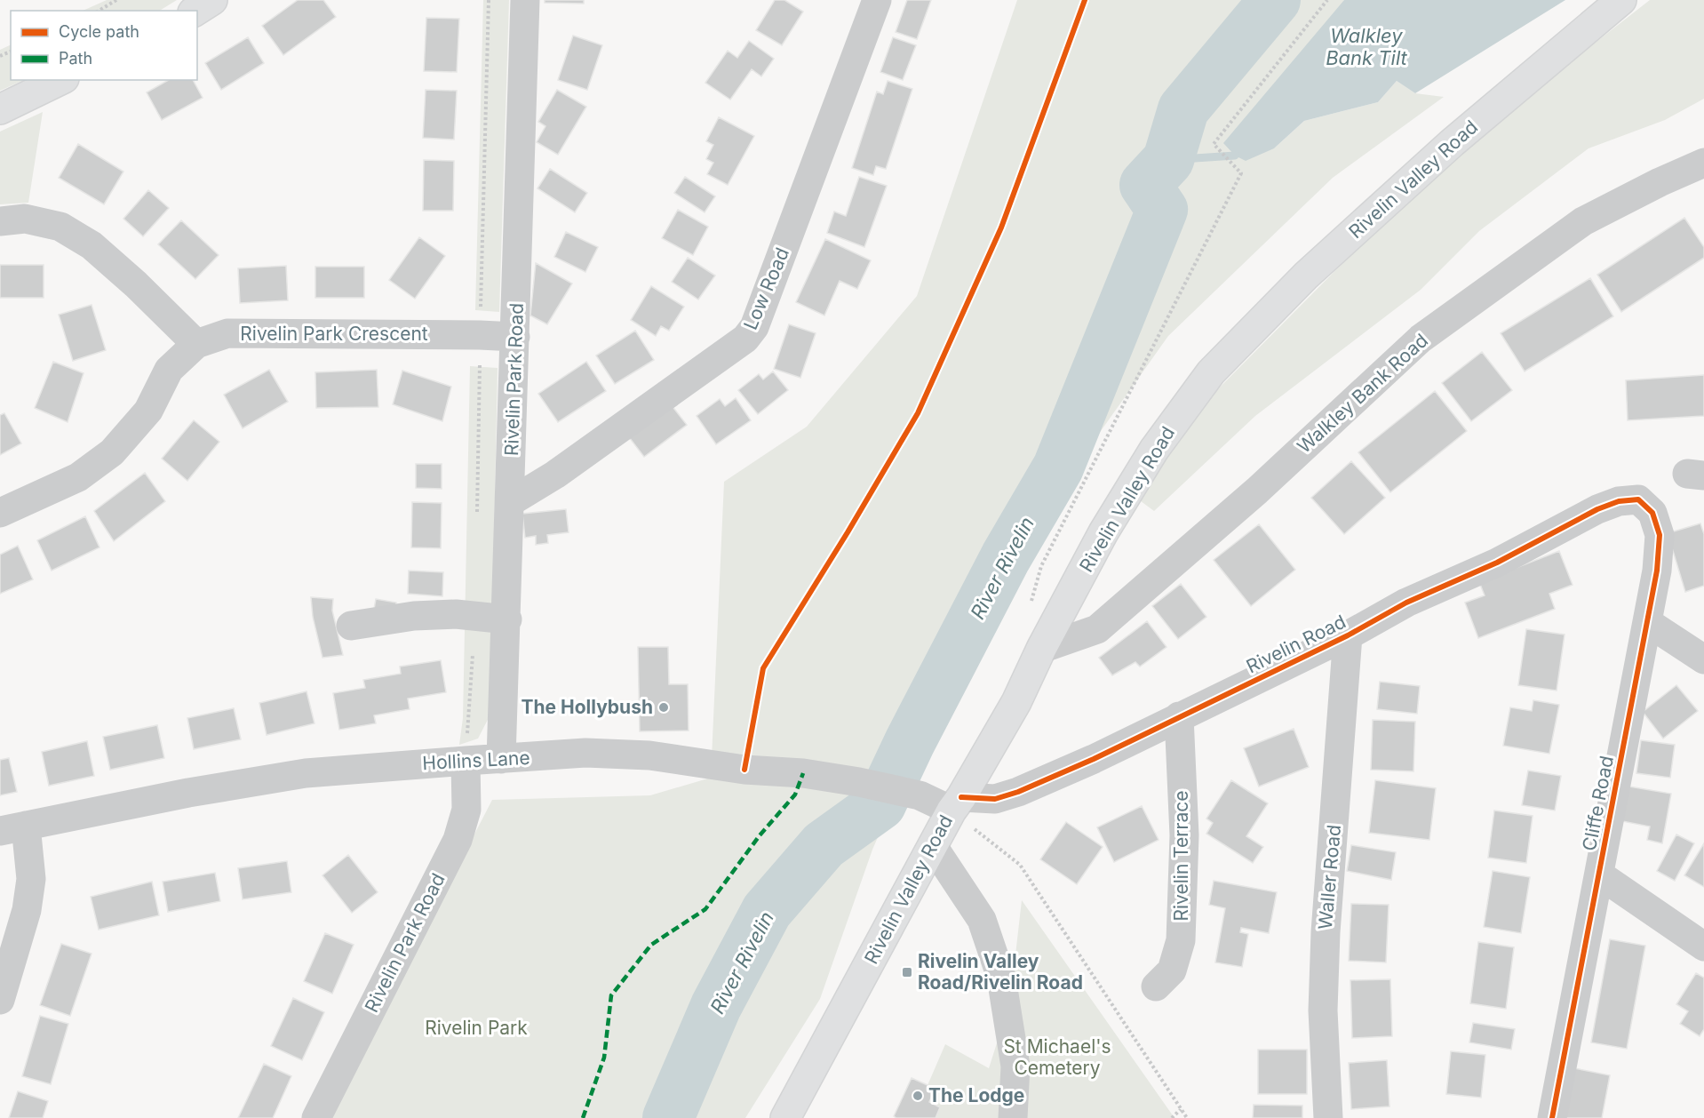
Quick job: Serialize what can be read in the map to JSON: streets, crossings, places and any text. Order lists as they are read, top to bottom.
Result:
{
  "streets": {
    "main road": ["Rivelin Valley Road"],
    "street": [
      "Low Road",
      "Rivelin Park Crescent",
      "Rivelin Park Road",
      "Walkley Bank Road",
      "Rivelin Road",
      "Hollins Lane",
      "Cliffe Road",
      "Rivelin Terrace",
      "Waller Road"
    ]
  },
  "crossings": [
    ["Rivelin Valley Road", "Walkley Bank Road"],
    ["Rivelin Valley Road", "Rivelin Road"],
    ["Rivelin Valley Road", "Hollins Lane"],
    ["Low Road", "Rivelin Park Road"],
    ["Rivelin Park Crescent", "Rivelin Park Road"],
    ["Rivelin Park Road", "Hollins Lane"],
    ["Rivelin Road", "Hollins Lane"],
    ["Rivelin Road", "Cliffe Road"],
    ["Rivelin Road", "Rivelin Terrace"],
    ["Rivelin Road", "Waller Road"]
  ],
  "water": ["Walkley Bank Tilt", "River Rivelin"],
  "parks": ["Rivelin Park", "St Michael's Cemetery"],
  "places": {
    "other": ["The Hollybush", "The Lodge"],
    "transit": ["Rivelin Valley Road/Rivelin Road"]
  },
  "legend": ["Cycle path", "Path"]
}
